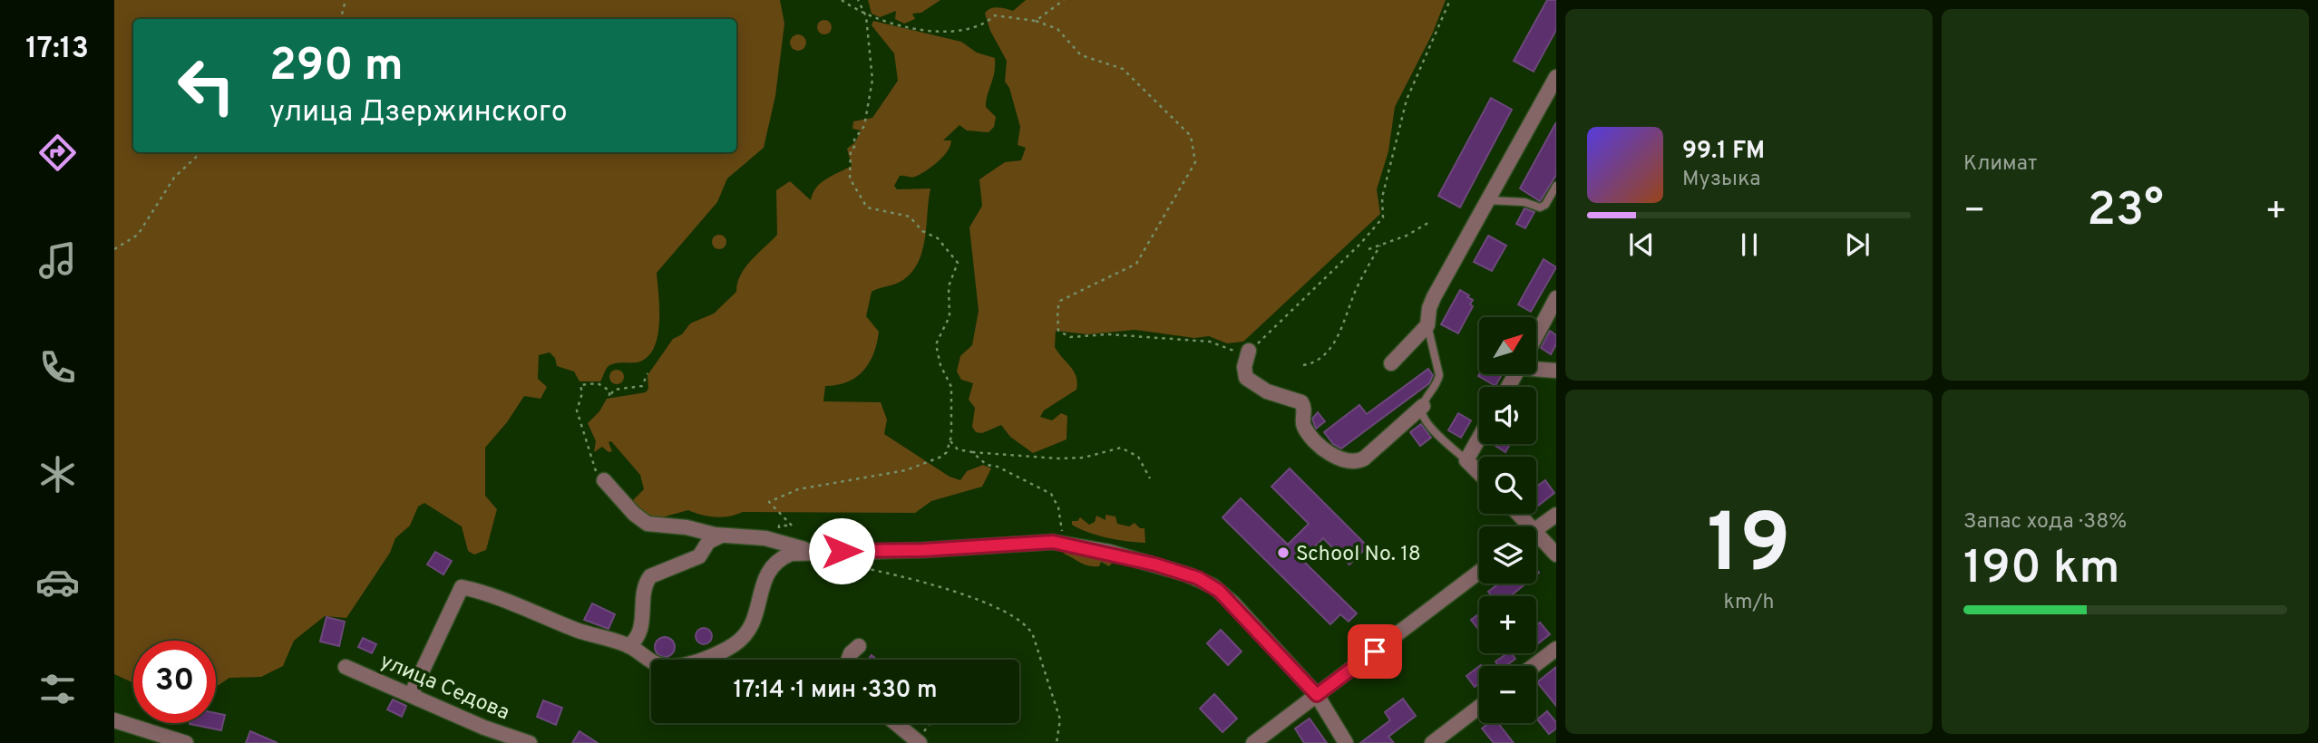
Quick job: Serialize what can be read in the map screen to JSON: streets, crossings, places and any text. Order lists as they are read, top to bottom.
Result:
{
  "streets": {
    "street": ["улица Седова"]
  },
  "places": ["School No. 18"],
  "north": "top right",
  "page": {
    "tabs": "17:13",
    "tile": [
      "Климат",
      ["19", "km/h"],
      ["Запас хода · 38%", "190 km"]
    ],
    "turn": ["290 m", "улица Дзержинского"],
    "song": ["99.1 FM", "Музыка"],
    "heat": ["−", "23°", "+"],
    "map_buttons": ["+", "−"],
    "limit": "30",
    "trip": "17:14 · 1 мин · 330 m"
  }
}
